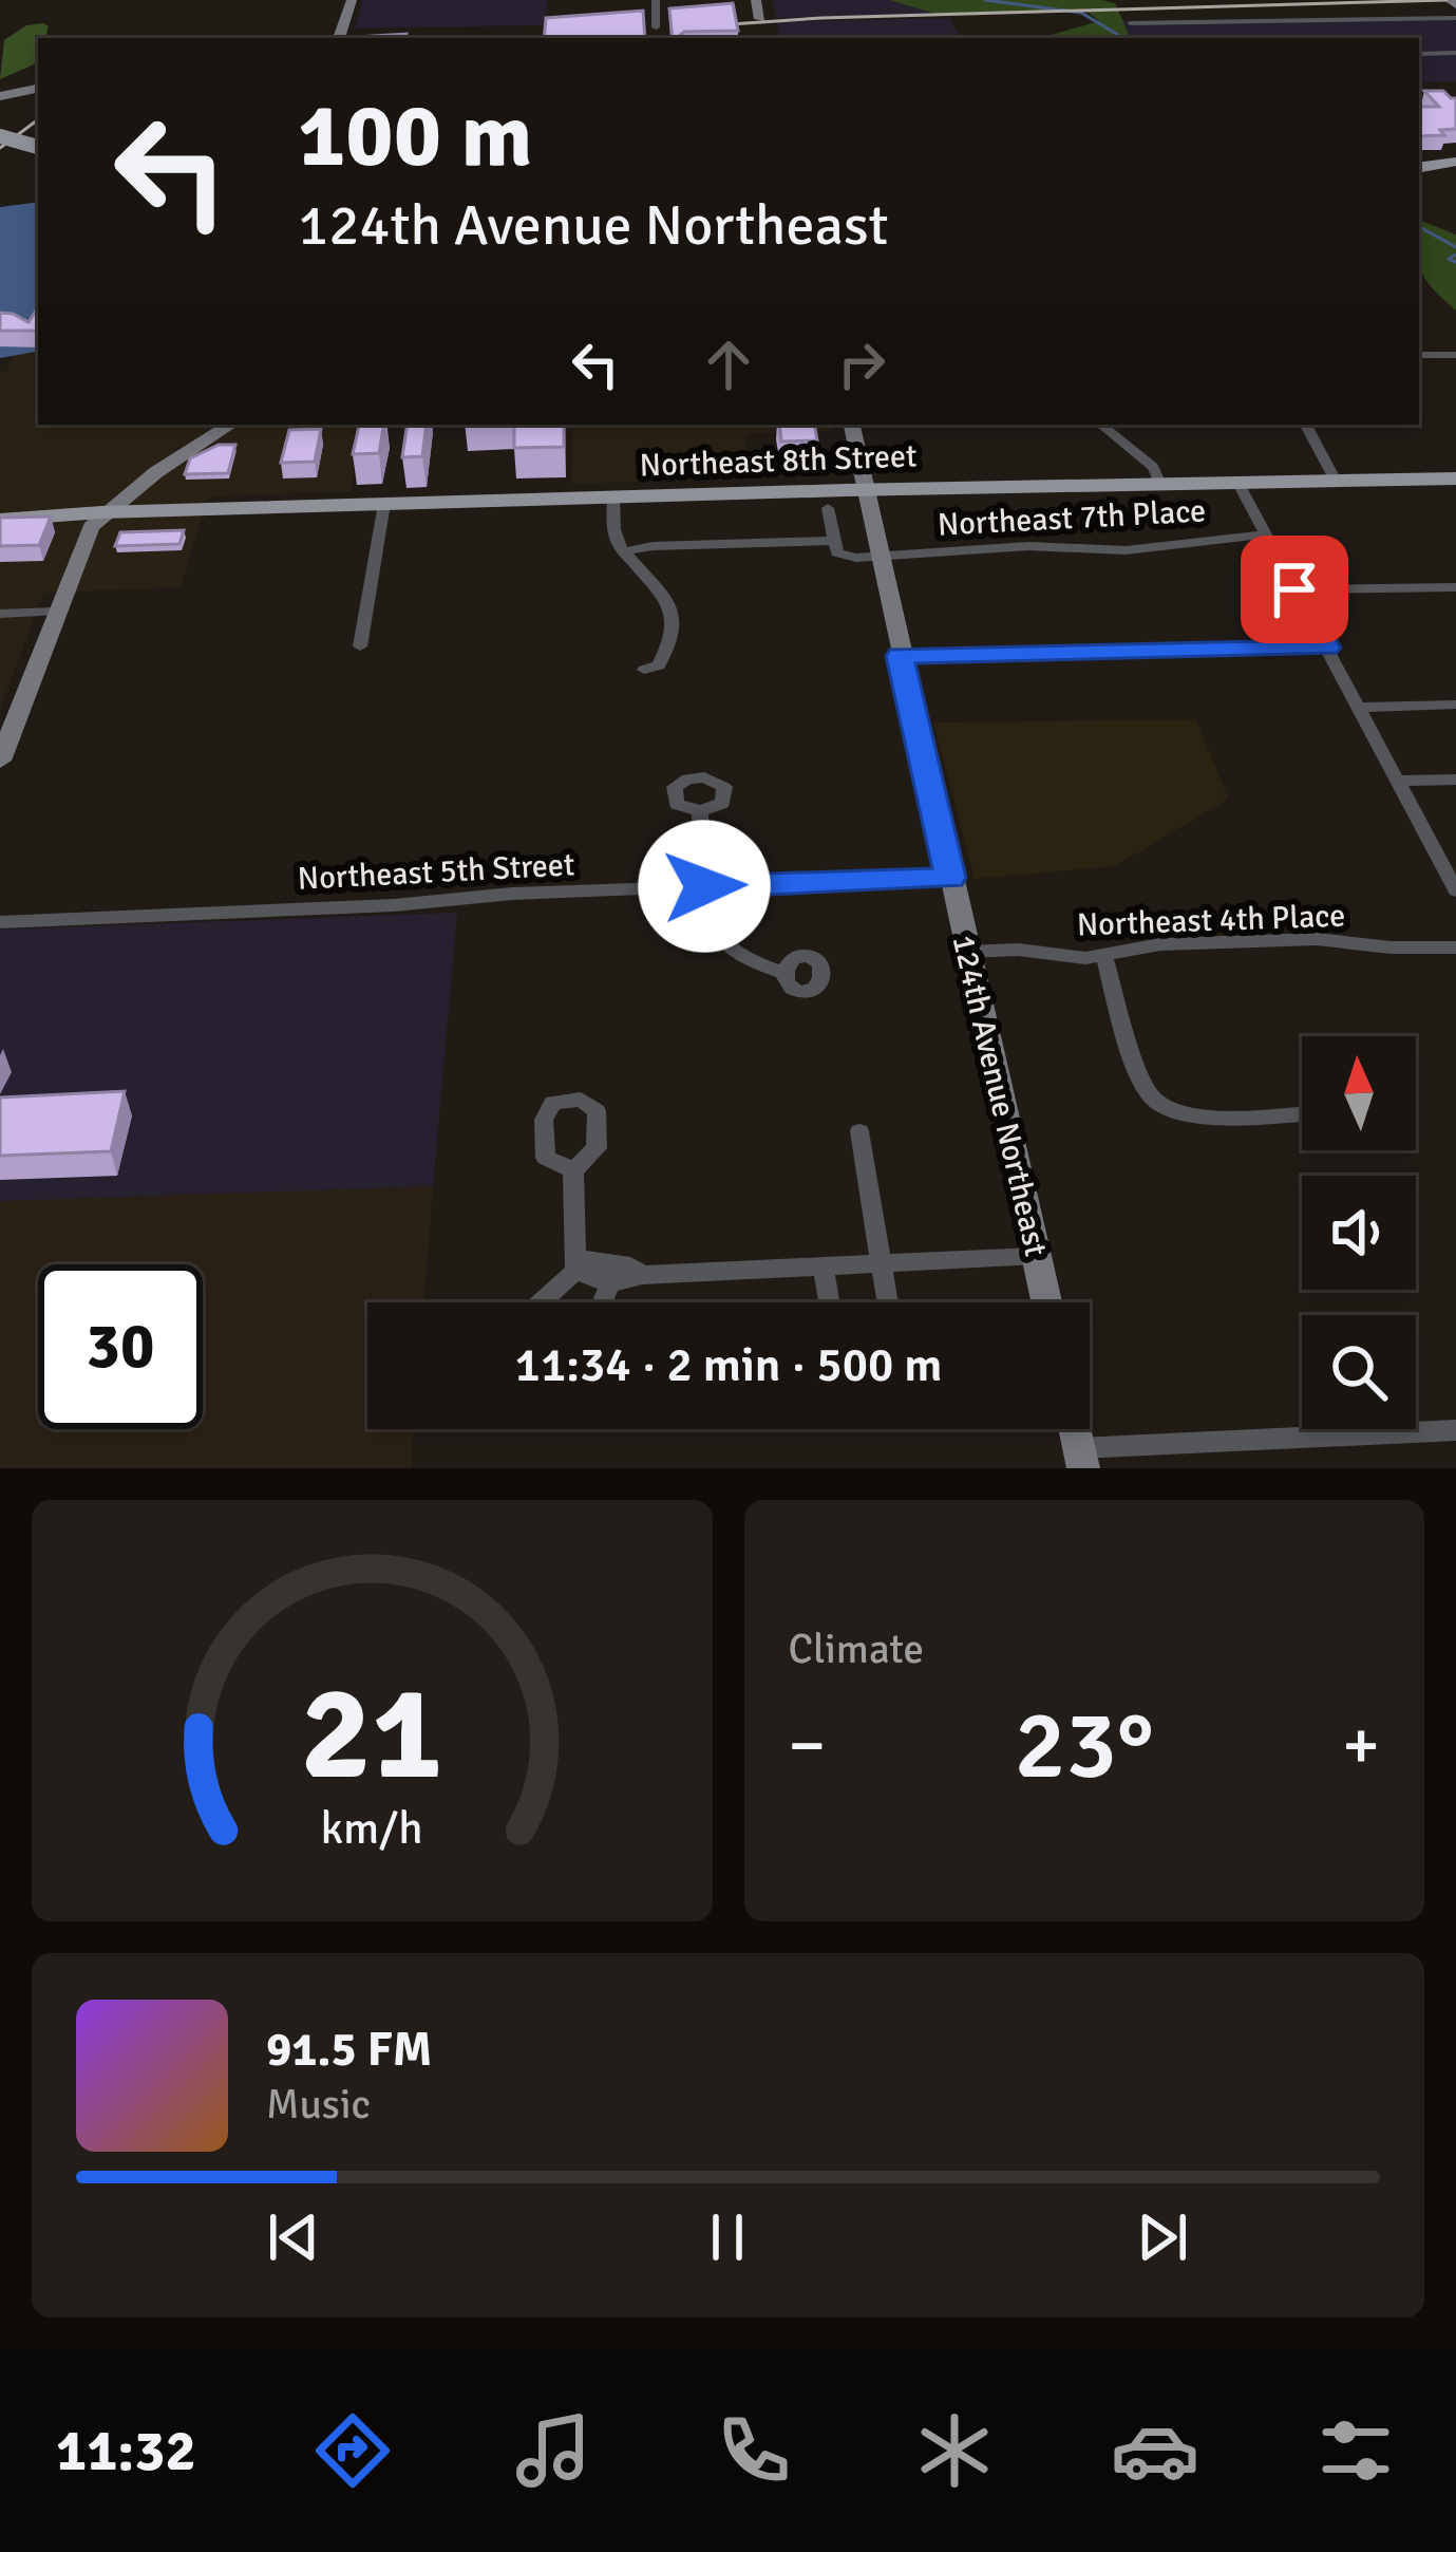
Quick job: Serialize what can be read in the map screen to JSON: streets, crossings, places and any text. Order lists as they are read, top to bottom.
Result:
{
  "streets": {
    "main road": ["Northeast 8th Street"],
    "street": [
      "Northeast 7th Place",
      "Northeast 5th Street",
      "Northeast 4th Place",
      "124th Avenue Northeast"
    ]
  },
  "crossings": [
    ["Northeast 8th Street", "124th Avenue Northeast"],
    ["Northeast 7th Place", "124th Avenue Northeast"],
    ["Northeast 5th Street", "124th Avenue Northeast"],
    ["Northeast 4th Place", "124th Avenue Northeast"]
  ],
  "north": "top",
  "page": {
    "turn": ["100 m", "124th Avenue Northeast"],
    "limit": "30",
    "trip": "11:34 · 2 min · 500 m",
    "tile": "Climate",
    "heat": ["−", "23°", "+"],
    "song": ["91.5 FM", "Music"],
    "tabs": "11:32",
    "gauge": ["21", "km/h"]
  }
}
